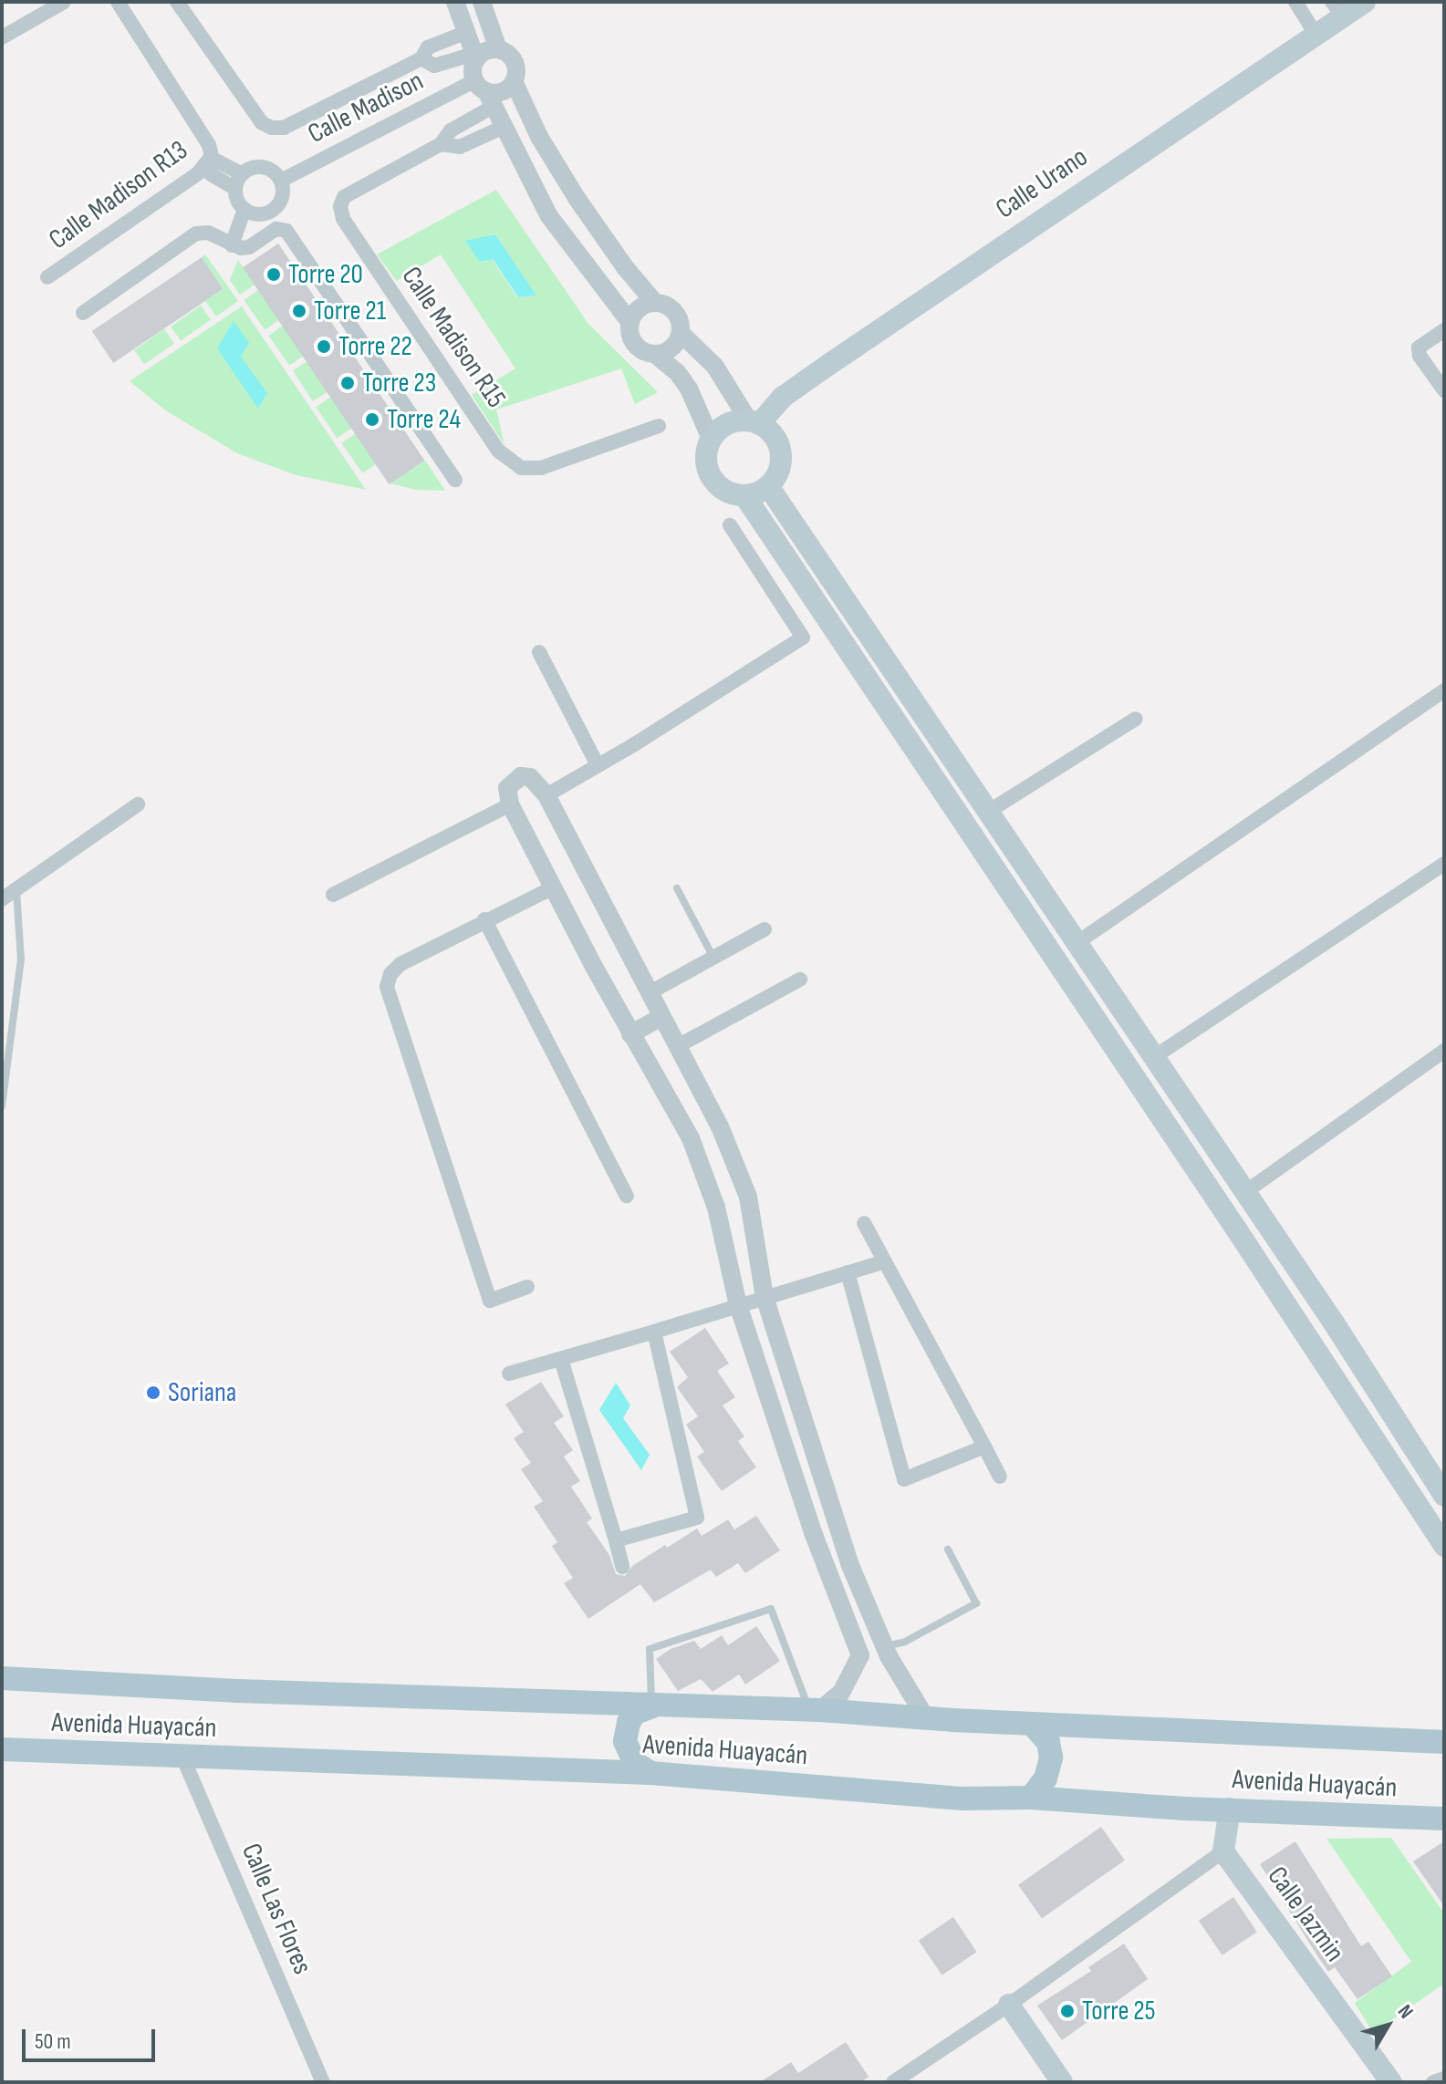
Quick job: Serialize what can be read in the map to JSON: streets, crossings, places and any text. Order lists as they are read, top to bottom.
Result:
{
  "streets": {
    "main road": ["Calle Urano", "Avenida Huayacán", "Calle Jazmin"],
    "street": [
      "Calle Madison",
      "Calle Madison R13",
      "Calle Madison R15",
      "Calle Las Flores"
    ]
  },
  "crossings": [
    ["Avenida Huayacán", "Calle Las Flores"]
  ],
  "places": [
    "Torre 20",
    "Torre 21",
    "Torre 22",
    "Torre 23",
    "Torre 24",
    "Soriana",
    "Torre 25"
  ],
  "scale_bar": "50 m",
  "north": "top right"
}
